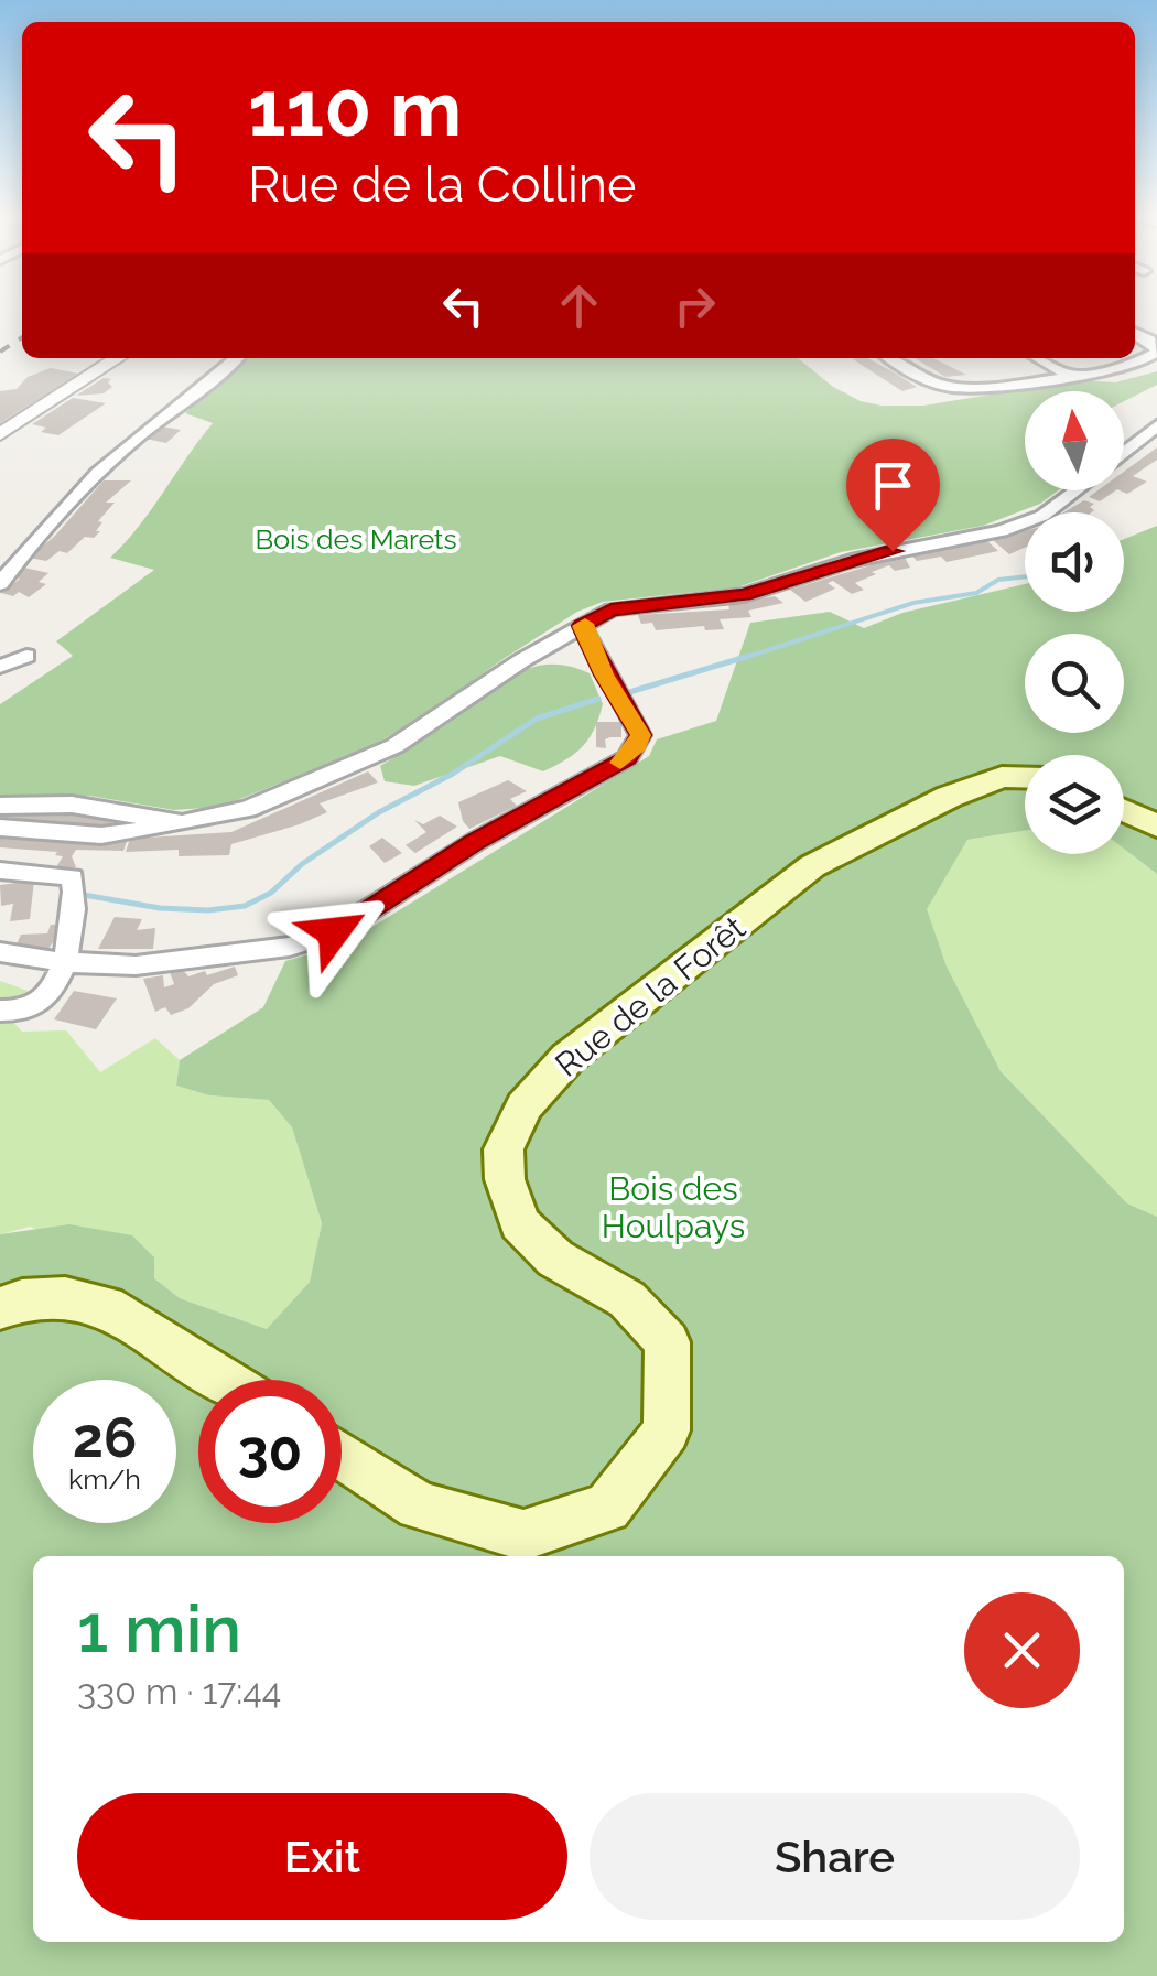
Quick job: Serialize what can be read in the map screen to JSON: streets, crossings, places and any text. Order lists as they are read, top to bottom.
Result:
{
  "streets": {
    "main road": ["Rue de la Forêt"]
  },
  "parks": ["Bois des Marets", "Bois des Houlpays"],
  "north": "top",
  "page": {
    "turn": ["110 m", "Rue de la Colline"],
    "speed": "26 km/h",
    "limit": "30",
    "heading": ["1 min", "330 m · 17:44"],
    "buttons": ["Exit", "Share"]
  }
}
